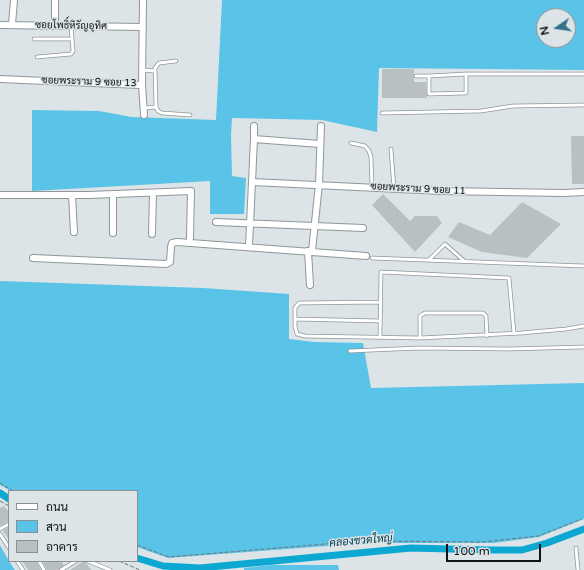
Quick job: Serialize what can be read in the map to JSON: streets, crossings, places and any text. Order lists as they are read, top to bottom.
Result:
{
  "streets": {
    "street": ["ซอยโพธิ์หิรัญอุทิศ", "ซอยพระราม 9 ซอย 13", "ซอยพระราม 9 ซอย 11"]
  },
  "crossings": [
    ["ซอยโพธิ์หิรัญอุทิศ", "ซอยพระราม 9 ซอย 13"]
  ],
  "water": ["คลองชวดใหญ่"],
  "legend": ["ถนน", "สวน", "อาคาร"],
  "scale_bar": "100 m",
  "north": "left"
}
